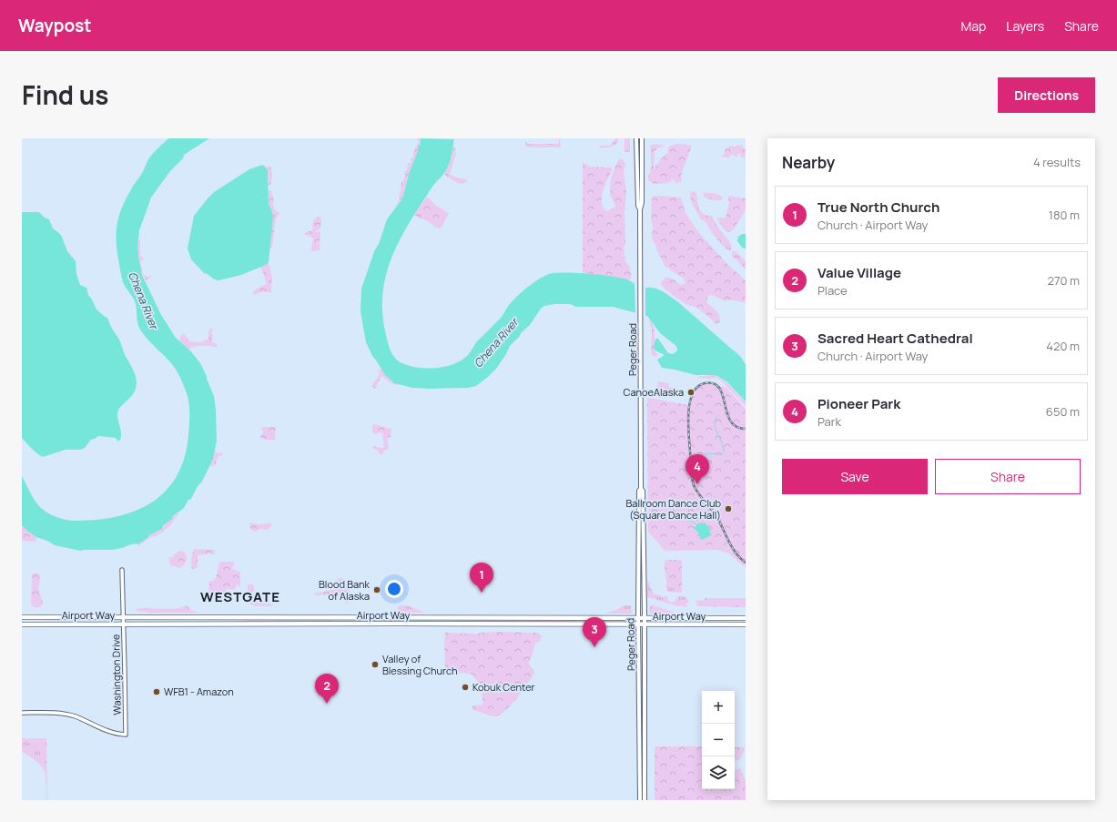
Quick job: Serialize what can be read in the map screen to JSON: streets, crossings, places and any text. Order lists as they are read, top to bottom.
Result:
{
  "streets": {
    "main road": ["Peger Road", "Airport Way"],
    "street": ["Washington Drive"]
  },
  "crossings": [
    ["Peger Road", "Airport Way"],
    ["Airport Way", "Washington Drive"]
  ],
  "districts": ["WESTGATE"],
  "water": ["Chena River"],
  "places": [
    "CanoeAlaska",
    "Ballroom Dance Club (Square Dance Hall)",
    "Blood Bank of Alaska",
    "Valley of Blessing Church",
    "Kobuk Center",
    "WFB1 - Amazon"
  ],
  "page": {
    "header": "Waypost",
    "nav": ["Map", "Layers", "Share"],
    "title": "Find us",
    "buttons": [
      "Directions",
      ["Save", "Share"]
    ],
    "heading": ["Nearby", "4 results"],
    "list": [
      {
        "mark": "1",
        "name": "True North Church",
        "note": "Church · Airport Way",
        "value": "180 m"
      },
      {
        "mark": "2",
        "name": "Value Village",
        "note": "Place",
        "value": "270 m"
      },
      {
        "mark": "3",
        "name": "Sacred Heart Cathedral",
        "note": "Church · Airport Way",
        "value": "420 m"
      },
      {
        "mark": "4",
        "name": "Pioneer Park",
        "note": "Park",
        "value": "650 m"
      }
    ],
    "pins": [
      "4",
      "1",
      "3",
      "2"
    ],
    "map_buttons": ["+", "−"]
  }
}
